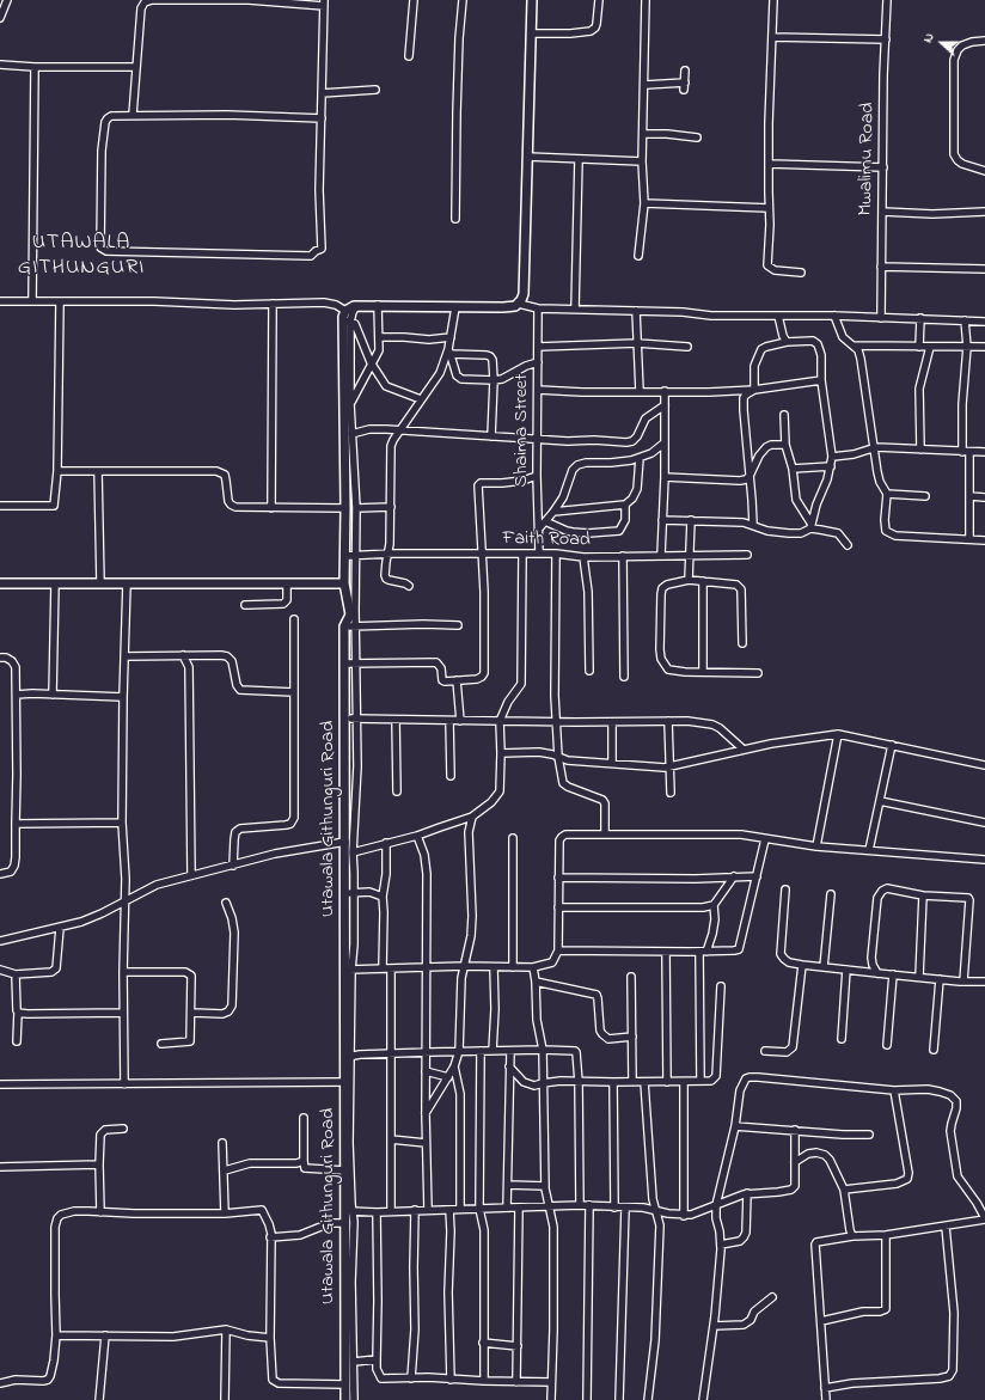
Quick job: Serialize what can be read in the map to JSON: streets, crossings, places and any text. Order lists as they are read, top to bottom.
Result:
{
  "streets": {
    "street": [
      "Mwalimu Road",
      "Shaima Street",
      "Faith Road",
      "Utawala Githunguri Road"
    ]
  },
  "crossings": [
    ["Shaima Street", "Faith Road"],
    ["Faith Road", "Utawala Githunguri Road"]
  ],
  "districts": ["UTAWALA GITHUNGURI"],
  "north": "left"
}
